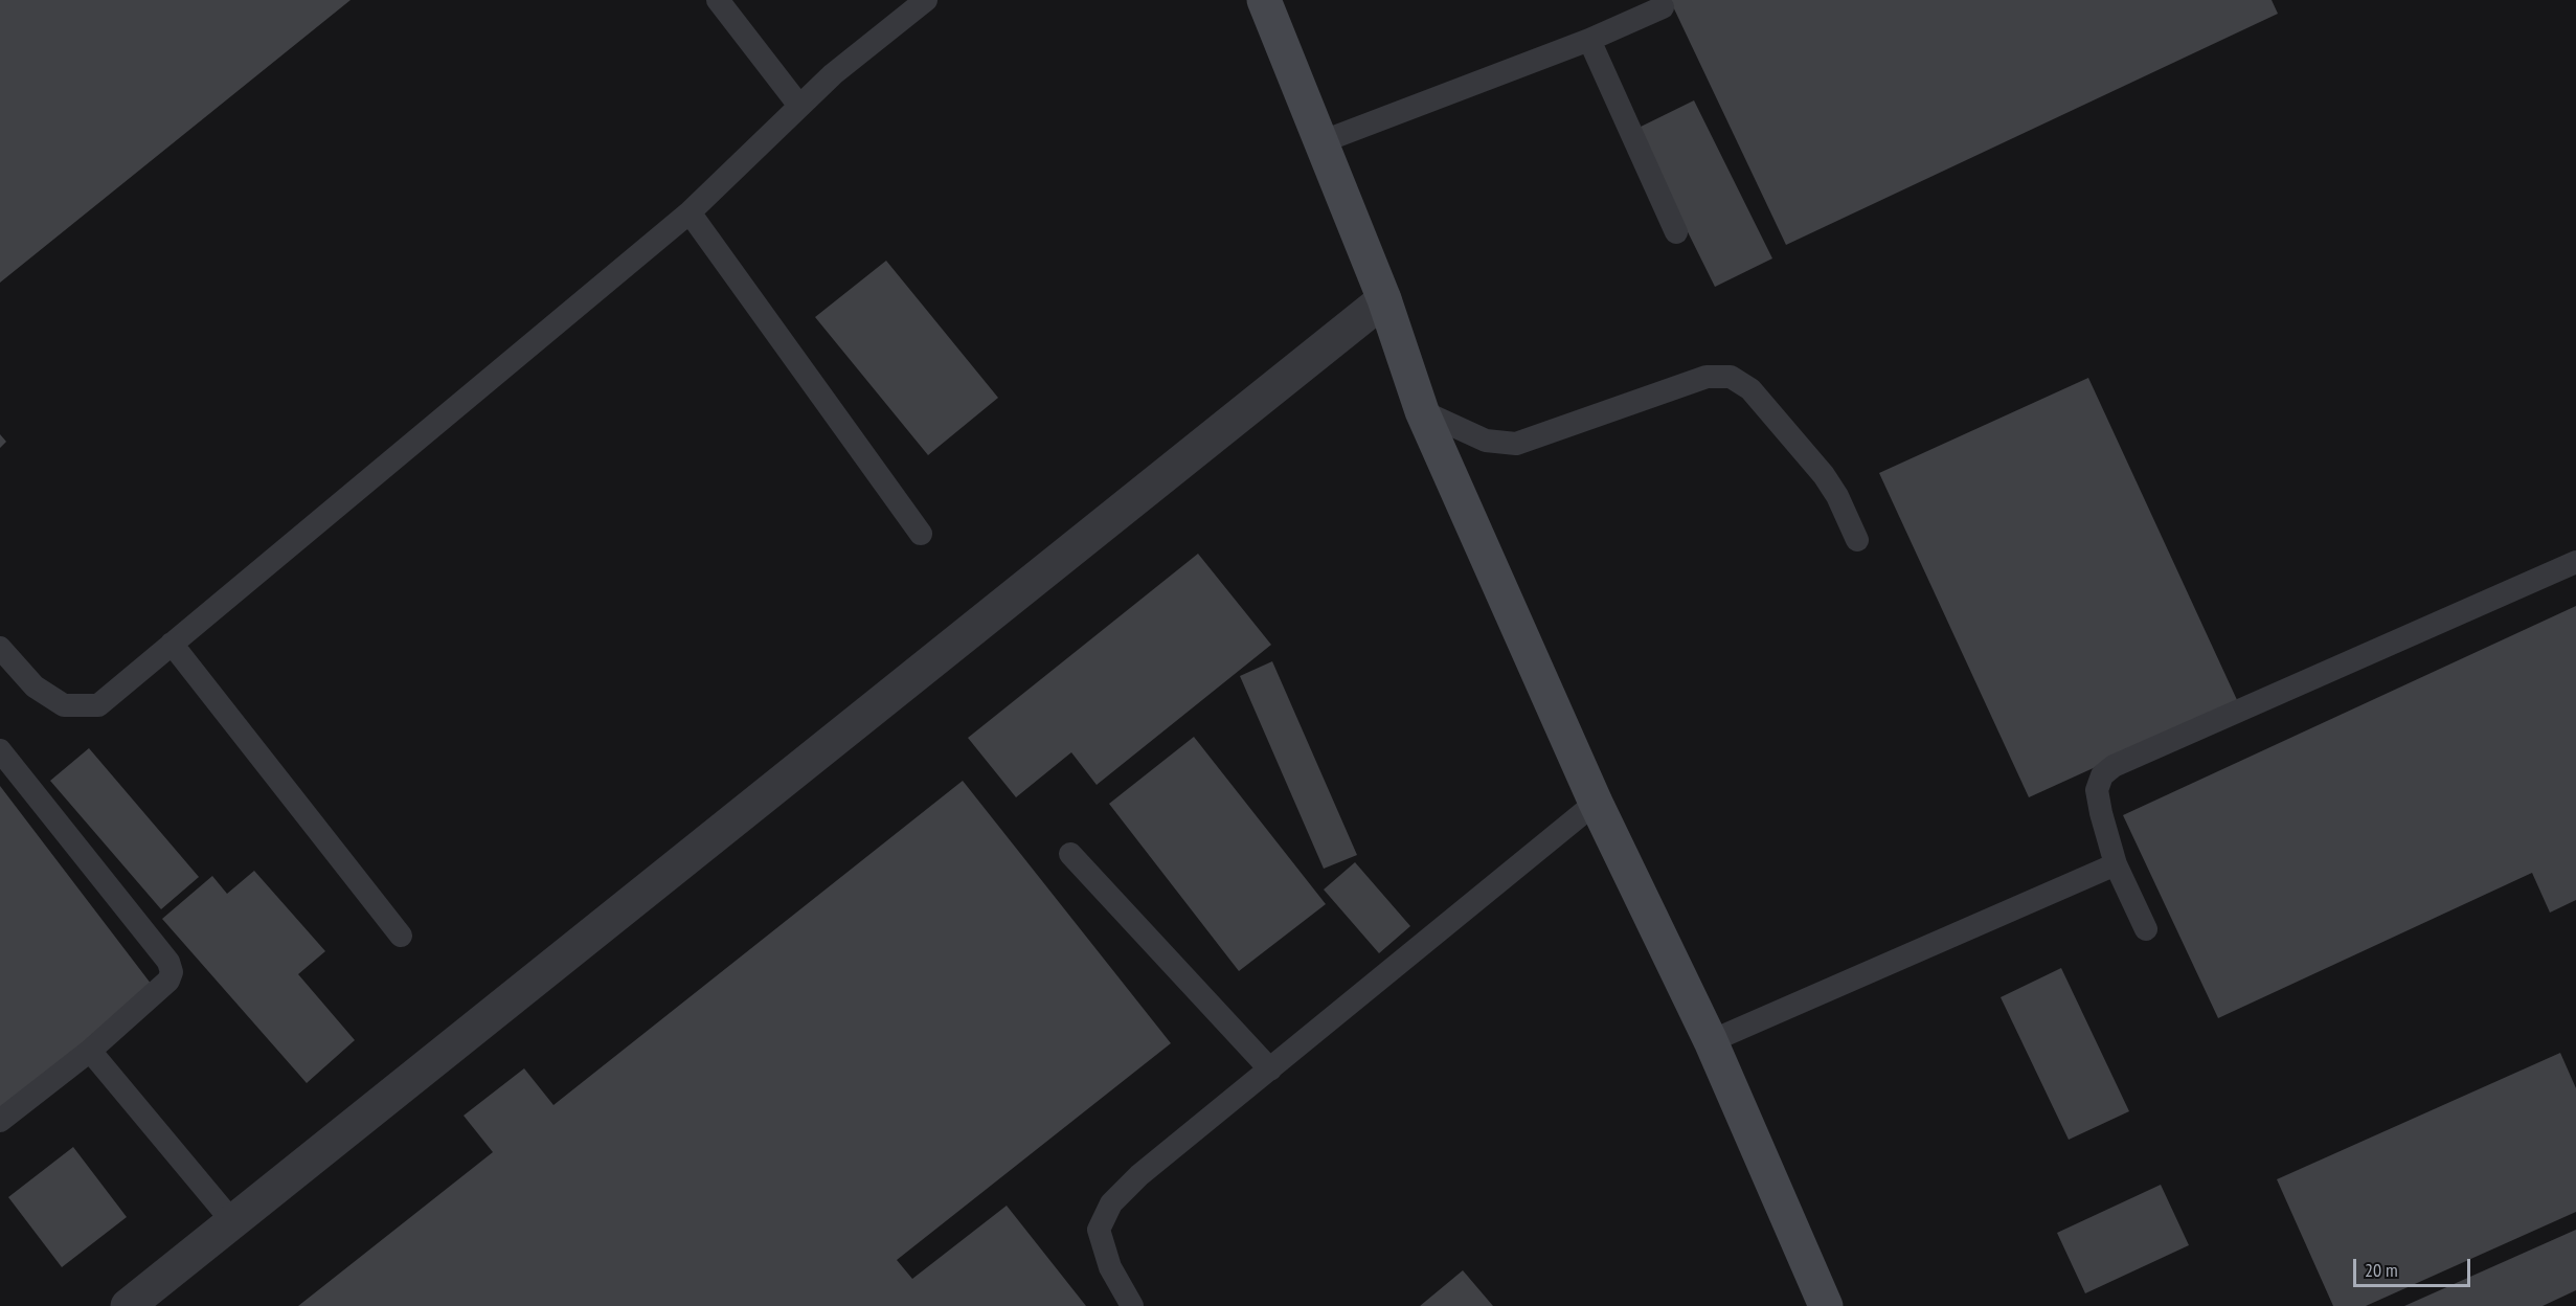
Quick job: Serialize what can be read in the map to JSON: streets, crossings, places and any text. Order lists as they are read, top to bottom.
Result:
{
  "scale_bar": "20 m"
}
